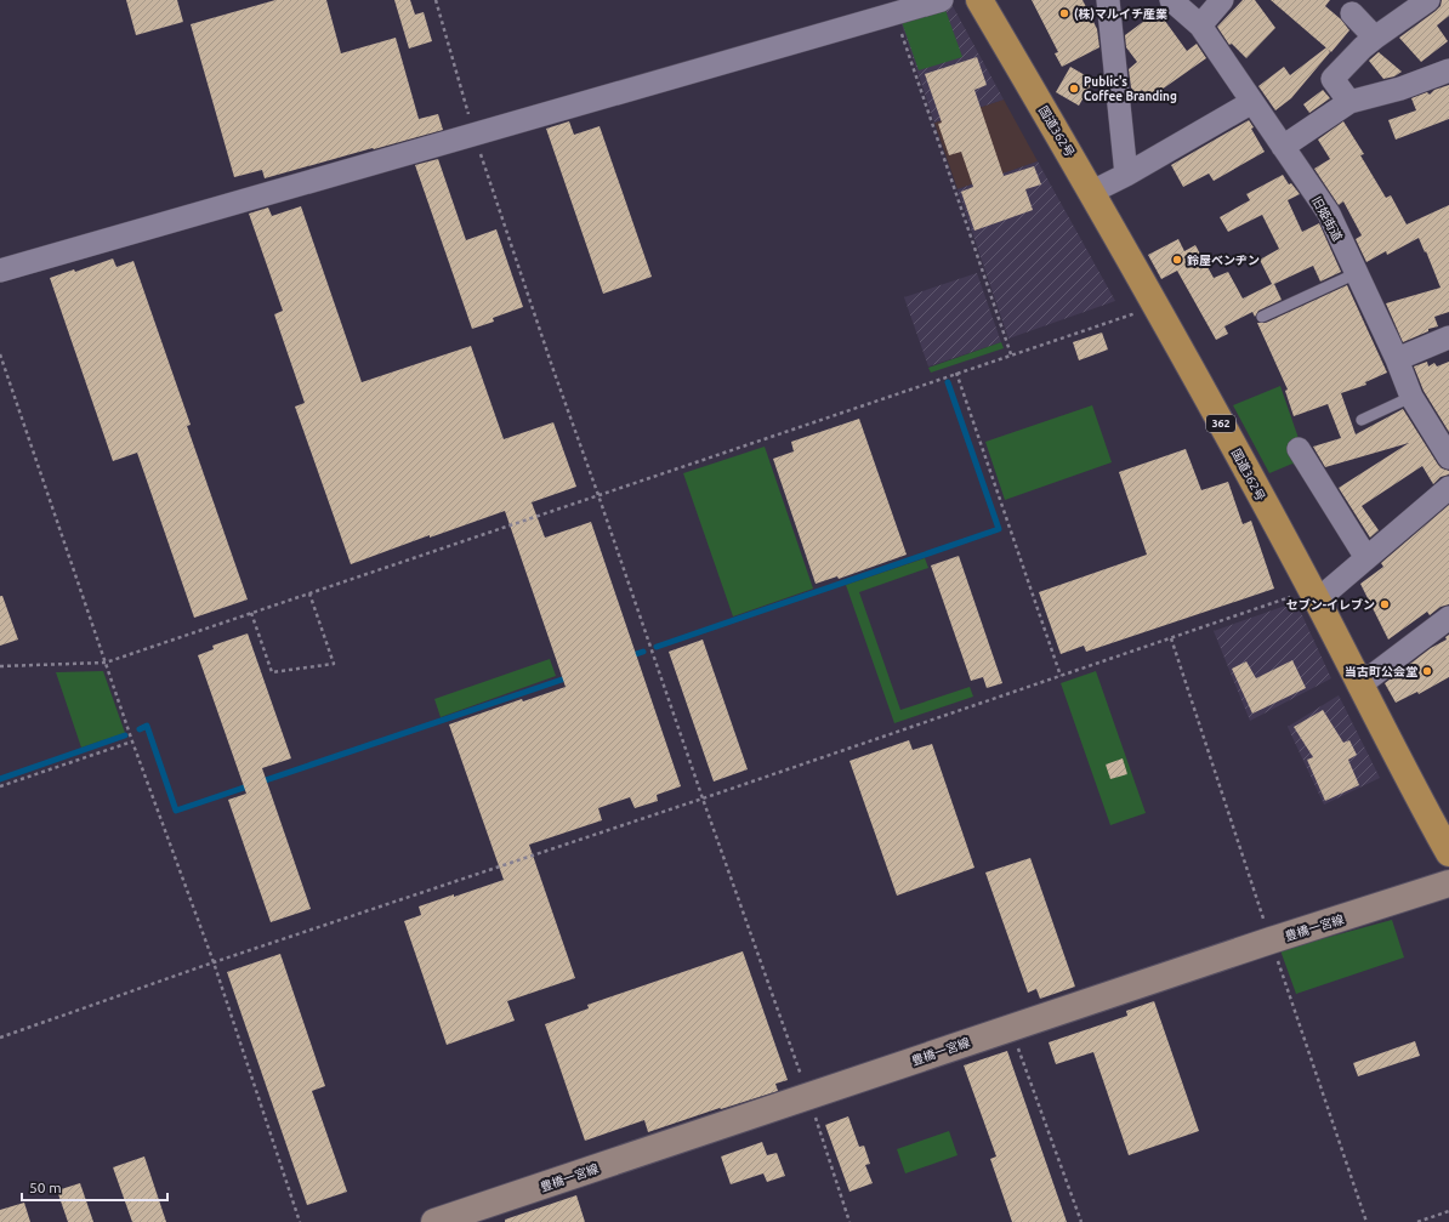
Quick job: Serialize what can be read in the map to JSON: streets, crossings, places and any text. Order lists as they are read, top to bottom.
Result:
{
  "streets": {
    "highway": ["国道362号", "362"],
    "main road": ["豊橋一宮線"],
    "street": ["旧姫街道"]
  },
  "places": [
    "(株)マルイチ産業",
    "Public's Coffee Branding",
    "鈴屋ベンヂン",
    "セブン-イレブン",
    "当古町公会堂"
  ],
  "scale_bar": "50 m"
}
